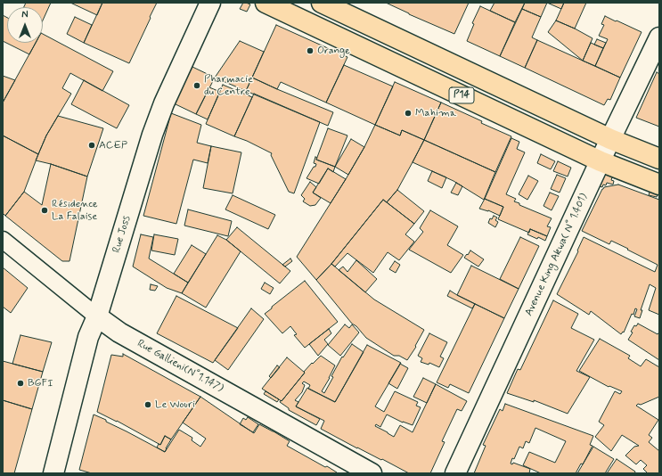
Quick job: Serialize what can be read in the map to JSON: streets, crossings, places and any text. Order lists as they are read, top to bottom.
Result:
{
  "streets": {
    "main road": [
      "P14",
      "Rue Joss",
      "Avenue King Akwa( N° 1.401)",
      "Rue Gallieni(N°1.147)"
    ]
  },
  "crossings": [
    ["P14", "Avenue King Akwa( N° 1.401)"],
    ["Rue Joss", "Rue Gallieni(N°1.147)"]
  ],
  "places": [
    "Orange",
    "Pharmacie du Centre",
    "Mahima",
    "ACEP",
    "Résidence La Falaise",
    "BGFI",
    "Le Wouri"
  ],
  "north": "top"
}
